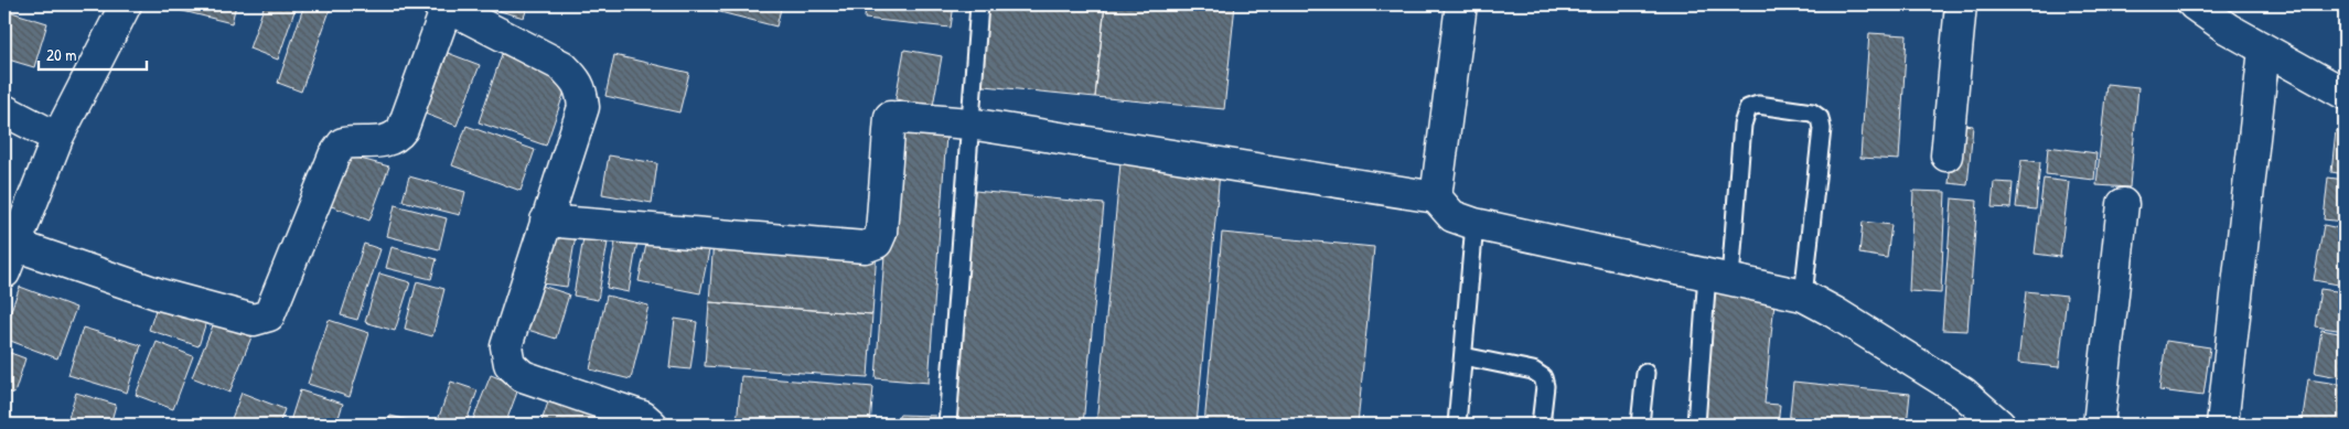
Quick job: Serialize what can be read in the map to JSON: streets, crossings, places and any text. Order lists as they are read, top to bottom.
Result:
{
  "scale_bar": "20 m"
}
